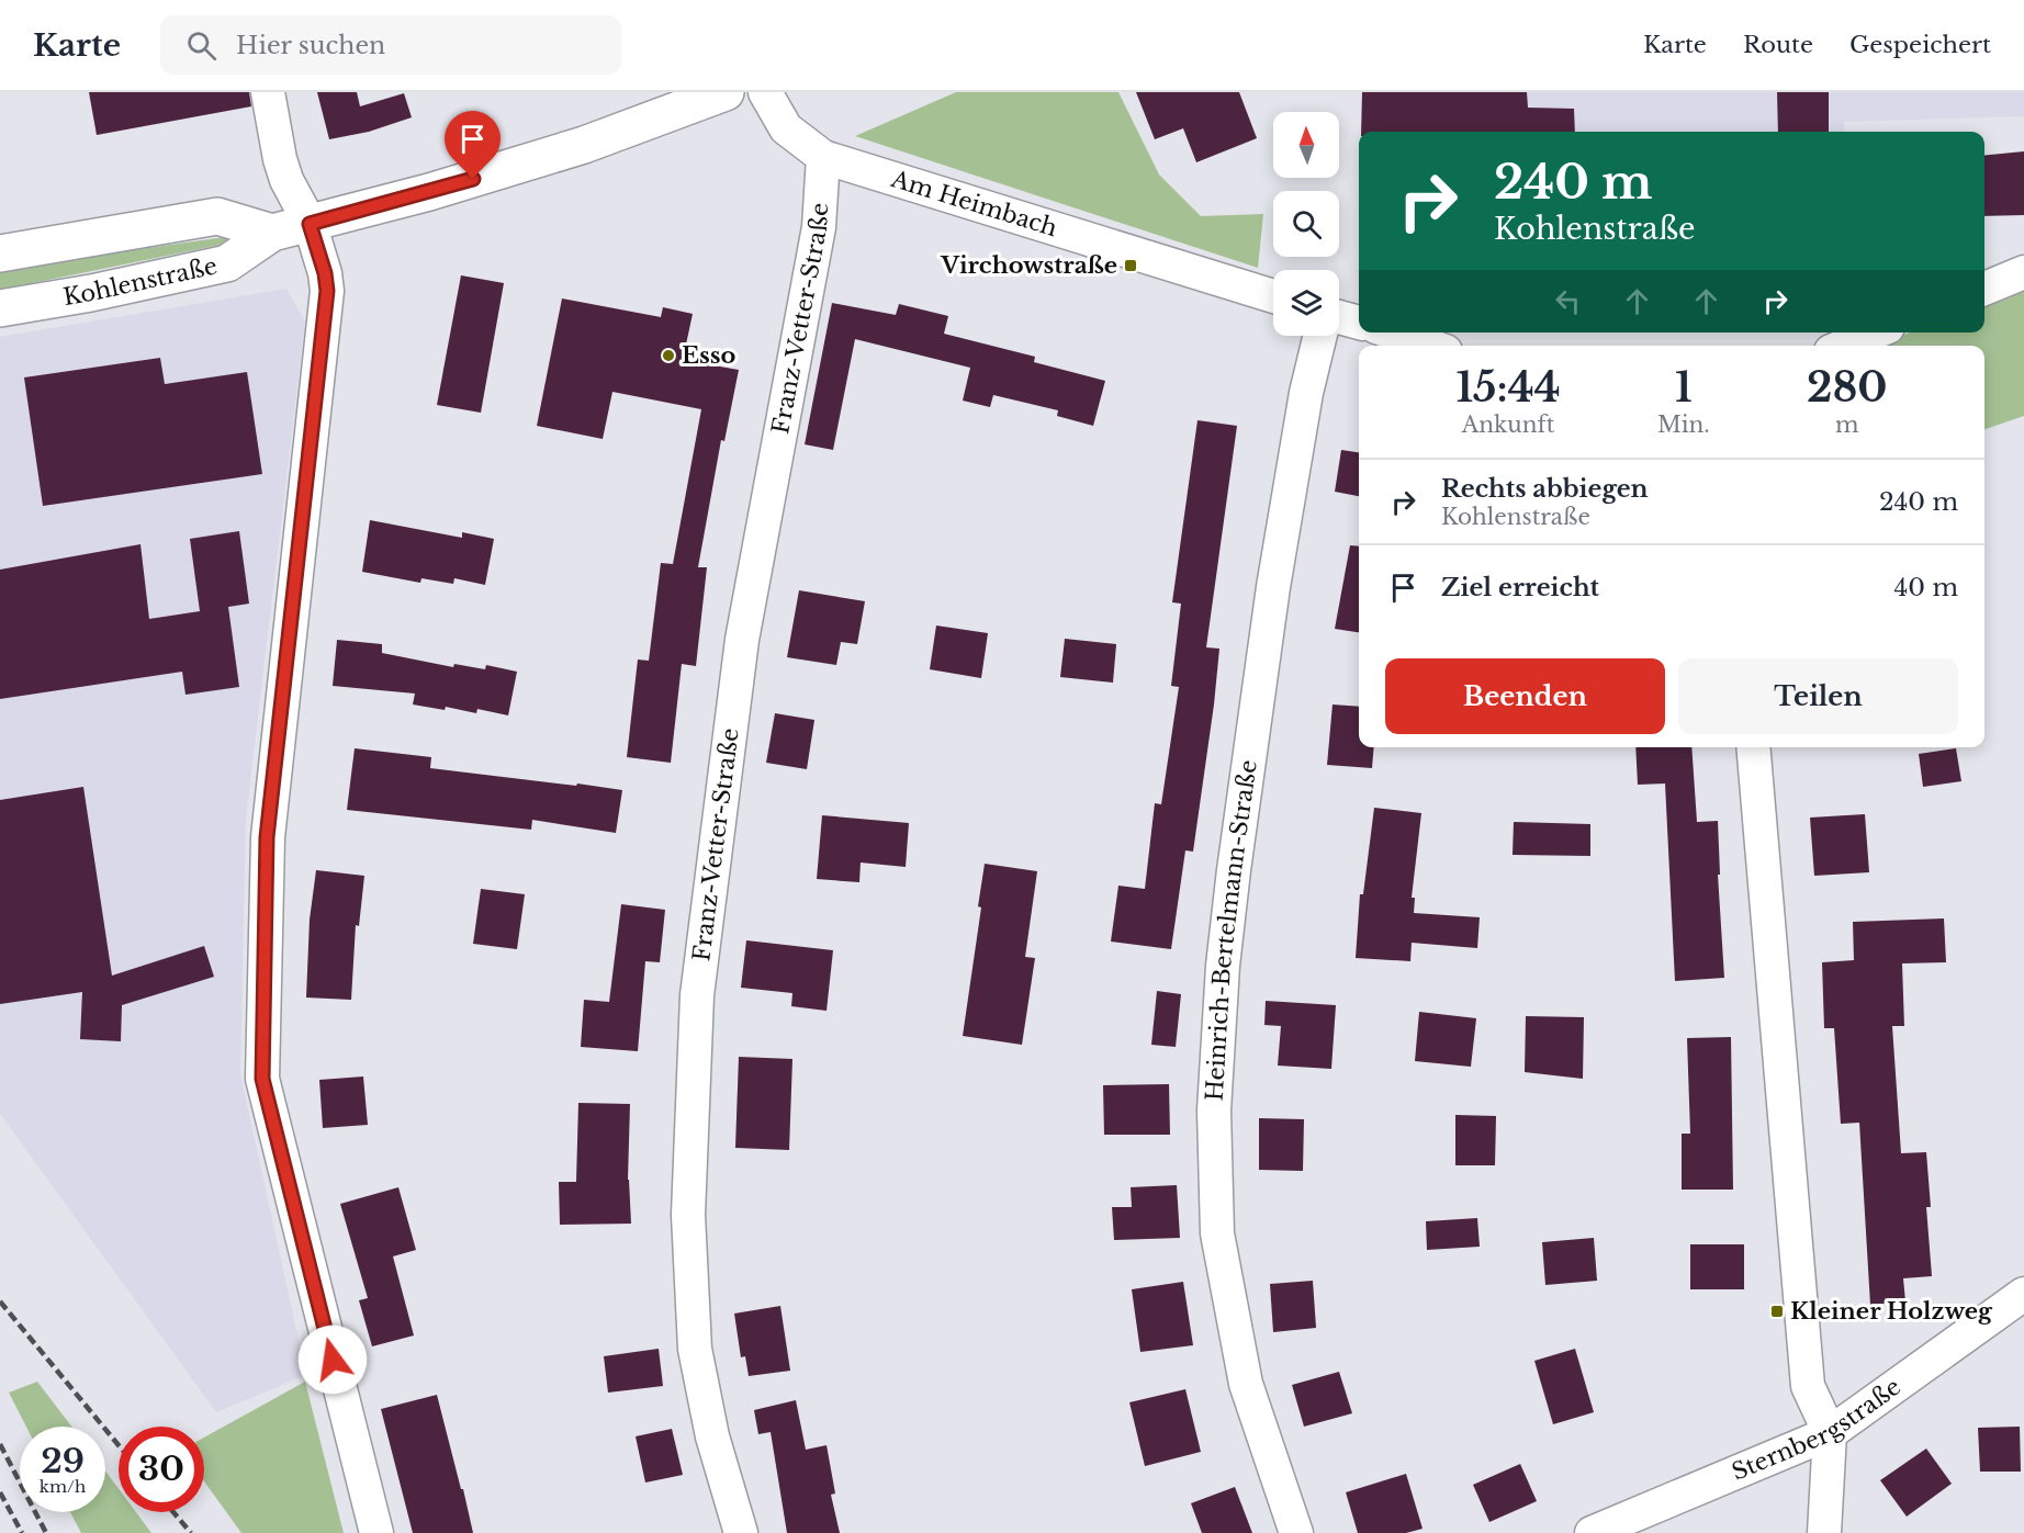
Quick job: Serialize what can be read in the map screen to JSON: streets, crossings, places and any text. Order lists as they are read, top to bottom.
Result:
{
  "streets": {
    "main road": ["Kohlenstraße"],
    "street": [
      "Am Heimbach",
      "Franz-Vetter-Straße",
      "Heinrich-Bertelmann-Straße",
      "Sternbergstraße"
    ]
  },
  "crossings": [
    ["Am Heimbach", "Franz-Vetter-Straße"]
  ],
  "places": {
    "transit": ["Virchowstraße", "Kleiner Holzweg"],
    "other": ["Esso"]
  },
  "north": "top",
  "page": {
    "header": "Karte",
    "search": "Hier suchen",
    "nav": ["Karte", "Route", "Gespeichert"],
    "turn": ["240 m", "Kohlenstraße"],
    "eta": [
      "15:44",
      "Ankunft",
      "1",
      "Min.",
      "280",
      "m"
    ],
    "list": [
      {
        "name": "Rechts abbiegen",
        "note": "Kohlenstraße",
        "value": "240 m"
      },
      {
        "name": "Ziel erreicht",
        "value": "40 m"
      }
    ],
    "buttons": ["Beenden", "Teilen"],
    "speed": "29 km/h",
    "limit": "30"
  }
}
